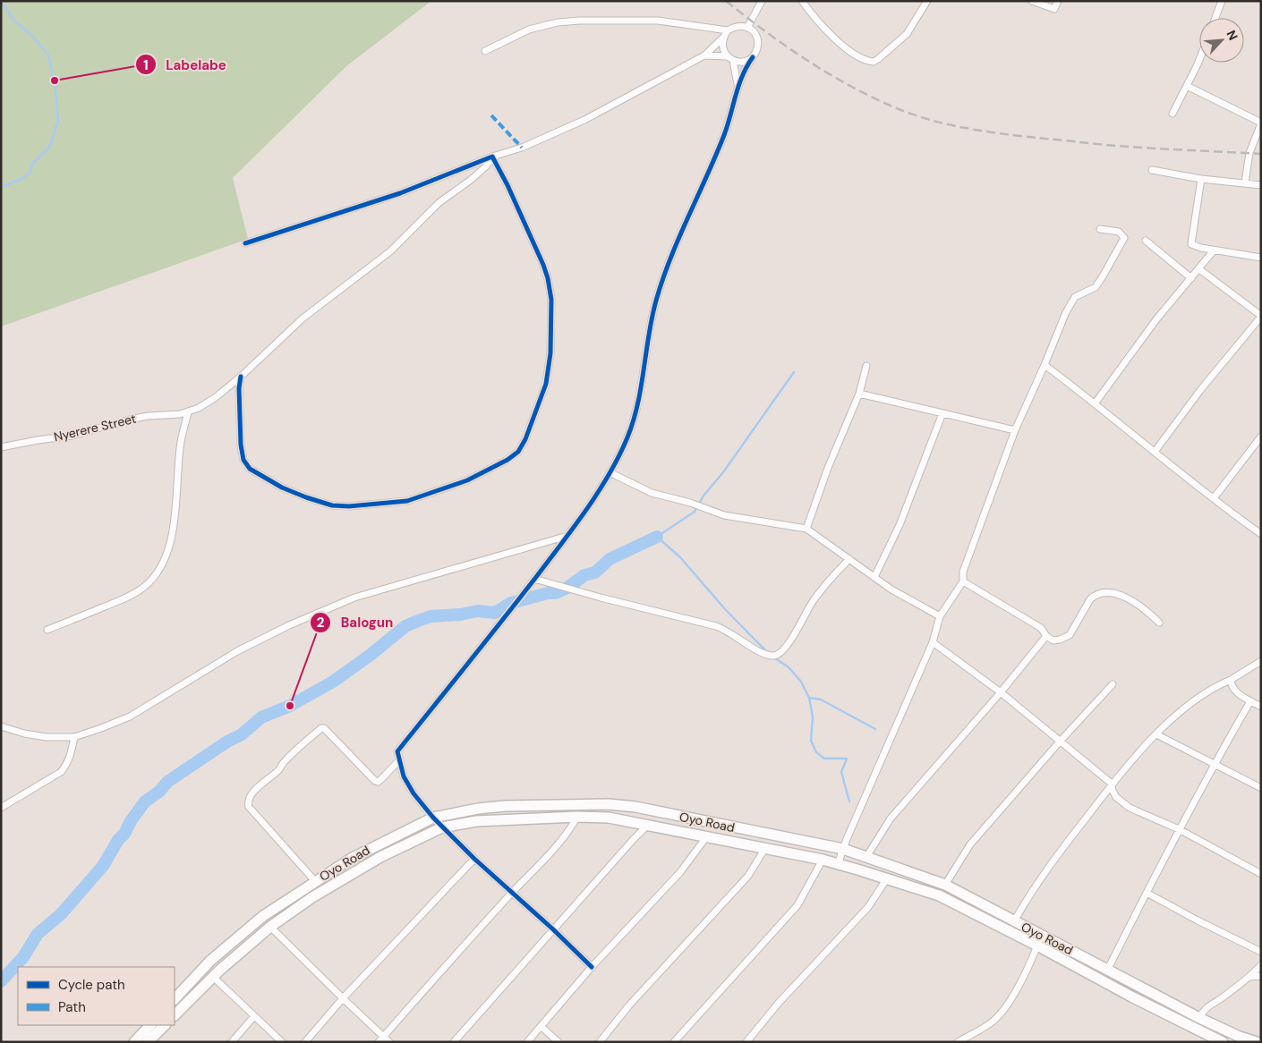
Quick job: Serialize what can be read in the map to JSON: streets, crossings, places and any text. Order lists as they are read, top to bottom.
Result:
{
  "streets": {
    "main road": ["Oyo Road"],
    "street": ["Nyerere Street"]
  },
  "places": ["Labelabe", "Balogun"],
  "legend": ["Cycle path", "Path"],
  "north": "top right"
}
